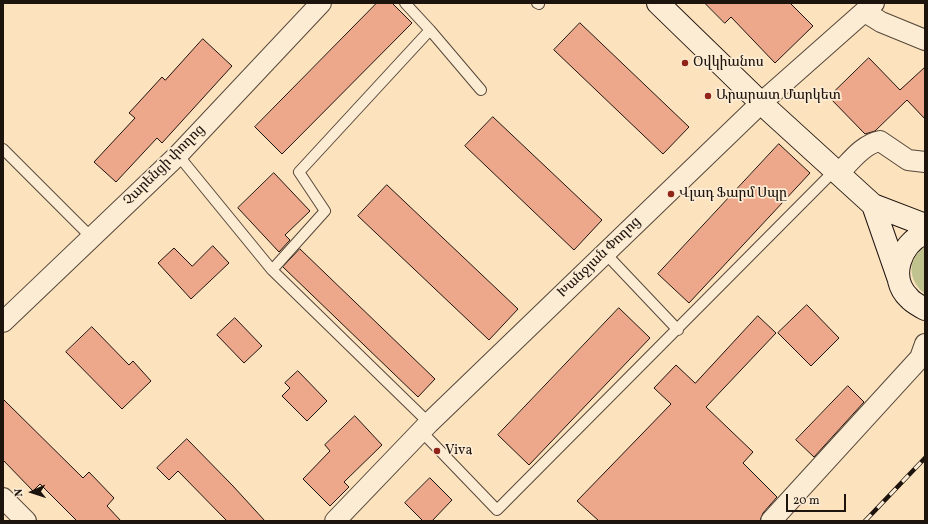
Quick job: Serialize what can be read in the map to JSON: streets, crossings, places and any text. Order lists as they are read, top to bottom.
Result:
{
  "streets": {
    "street": ["Չարենցի փողոց", "Խանջյան Փողոց"]
  },
  "places": [
    "Օվկիանոս",
    "Արարատ Մարկետ",
    "Վլադ Ֆարմ Սպը",
    "Viva"
  ],
  "scale_bar": "20 m",
  "north": "left"
}
